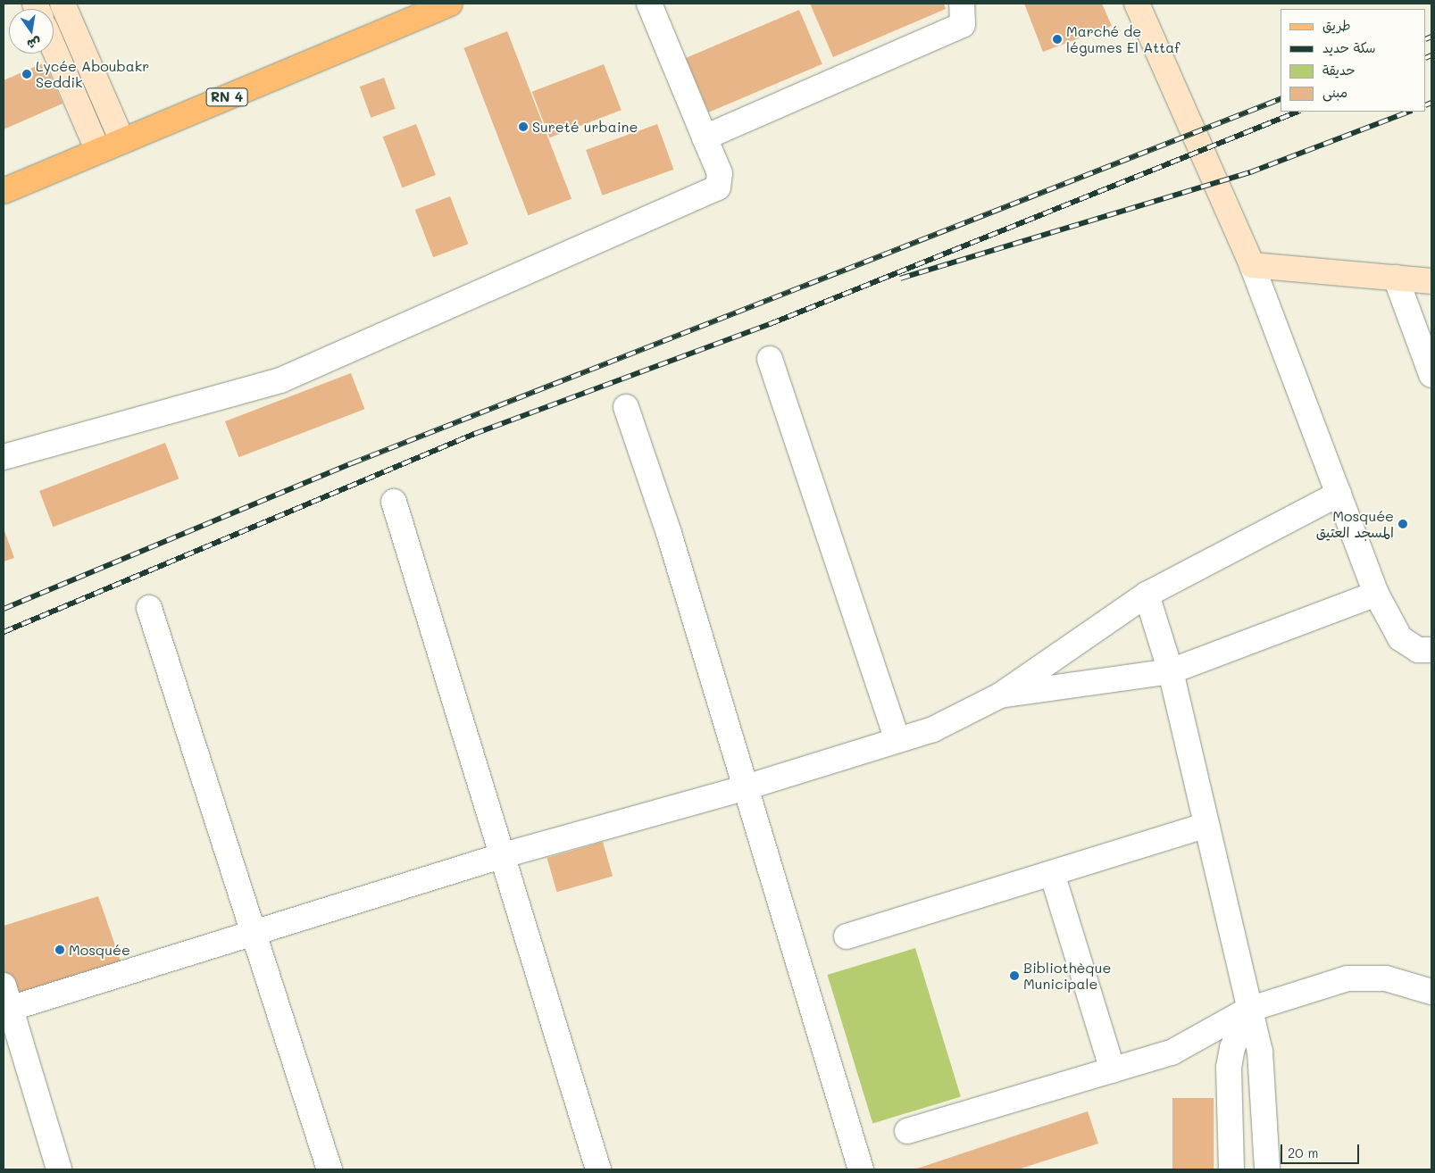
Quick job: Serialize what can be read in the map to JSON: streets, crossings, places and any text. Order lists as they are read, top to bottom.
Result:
{
  "streets": {
    "main road": ["RN 4"]
  },
  "places": [
    "Marché de légumes El Attaf",
    "Lycée Aboubakr Seddik",
    "Sureté urbaine",
    "Mosquée المسجد العتيق",
    "Mosquée",
    "Bibliothèque Municipale"
  ],
  "legend": [
    "طريق",
    "سكة حديد",
    "حديقة",
    "مبنى"
  ],
  "scale_bar": "20 m",
  "north": "bottom"
}
